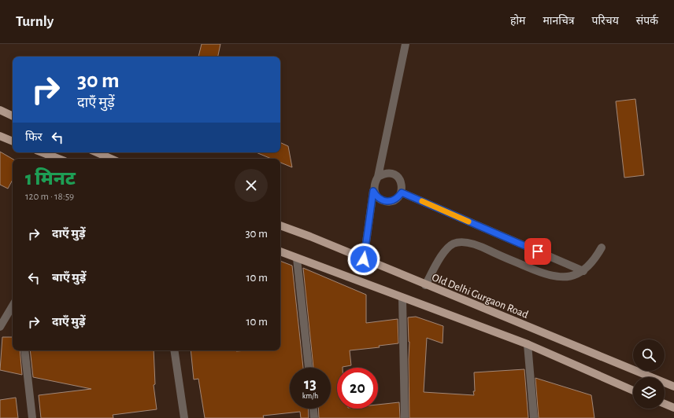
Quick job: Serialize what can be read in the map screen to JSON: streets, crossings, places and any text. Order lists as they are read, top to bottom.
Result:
{
  "streets": {
    "main road": ["Old Delhi Gurgaon Road"]
  },
  "page": {
    "header": "Turnly",
    "nav": [
      "होम",
      "मानचित्र",
      "परिचय",
      "संपर्क"
    ],
    "turn": ["30 m", "दाएँ मुड़ें"],
    "then": "फिर",
    "heading": ["1 मिनट", "120 m · 18:59"],
    "list": [
      {
        "name": "दाएँ मुड़ें",
        "value": "30 m"
      },
      {
        "name": "बाएँ मुड़ें",
        "value": "10 m"
      },
      {
        "name": "दाएँ मुड़ें",
        "value": "10 m"
      }
    ],
    "speed": "13 km/h",
    "limit": "20"
  }
}
